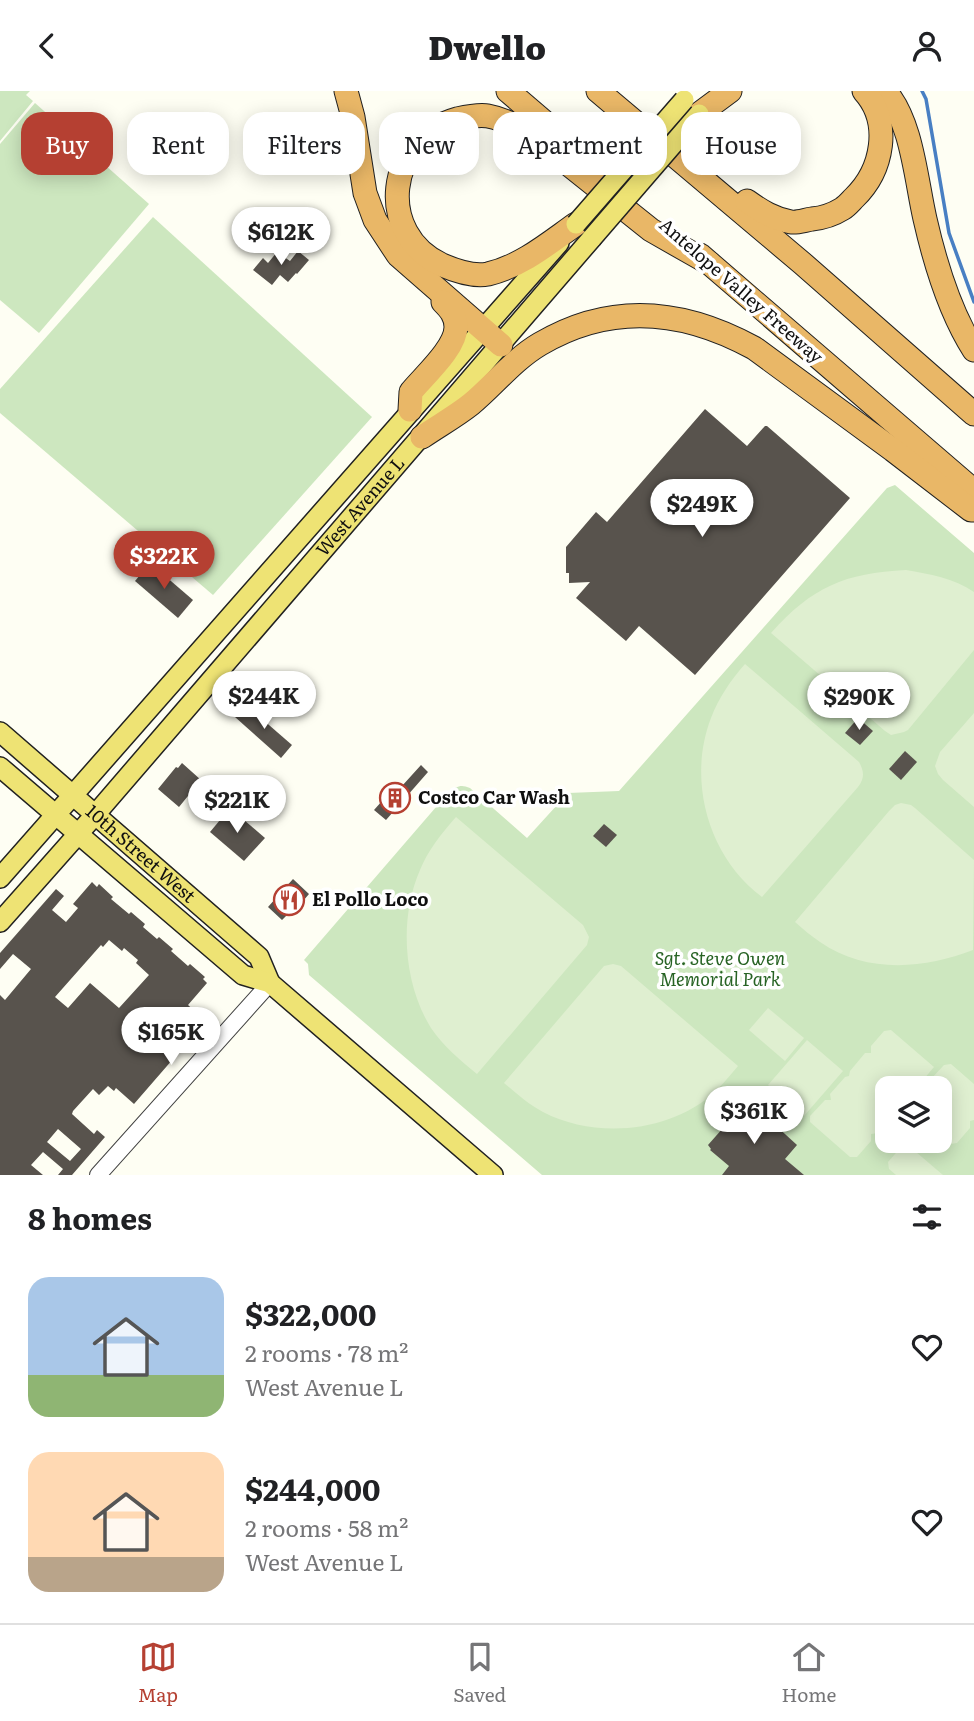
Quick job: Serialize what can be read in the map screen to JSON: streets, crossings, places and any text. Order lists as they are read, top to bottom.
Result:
{
  "streets": {
    "highway": ["Antelope Valley Freeway"],
    "main road": ["West Avenue L", "10th Street West"]
  },
  "crossings": [
    ["West Avenue L", "10th Street West"]
  ],
  "parks": ["Sgt. Steve Owen Memorial Park"],
  "places": {
    "building": ["Costco Car Wash"],
    "restaurant": ["El Pollo Loco"]
  },
  "page": {
    "header": "Dwello",
    "chip": [
      "Buy",
      "Rent",
      "Filters",
      "New",
      "Apartment",
      "House"
    ],
    "price": [
      "$612K",
      "$249K",
      "$322K",
      "$244K",
      "$290K",
      "$221K",
      "$165K",
      "$361K"
    ],
    "heading": "8 homes",
    "list": [
      {
        "name": "$322,000",
        "note": "2 rooms · 78 m² · West Avenue L"
      },
      {
        "name": "$244,000",
        "note": "2 rooms · 58 m² · West Avenue L"
      }
    ],
    "tabs": ["Map", "Saved", "Home"]
  }
}
